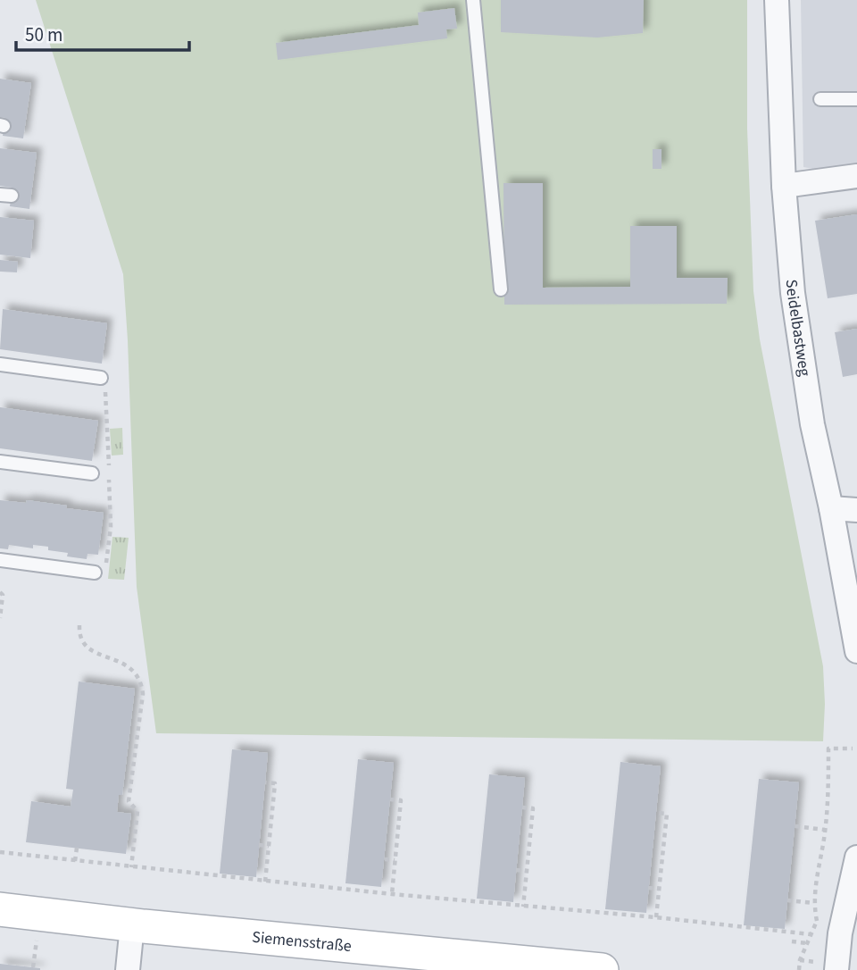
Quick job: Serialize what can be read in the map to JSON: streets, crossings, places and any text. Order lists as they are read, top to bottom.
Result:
{
  "streets": {
    "street": ["Seidelbastweg", "Siemensstraße"]
  },
  "scale_bar": "50 m"
}
